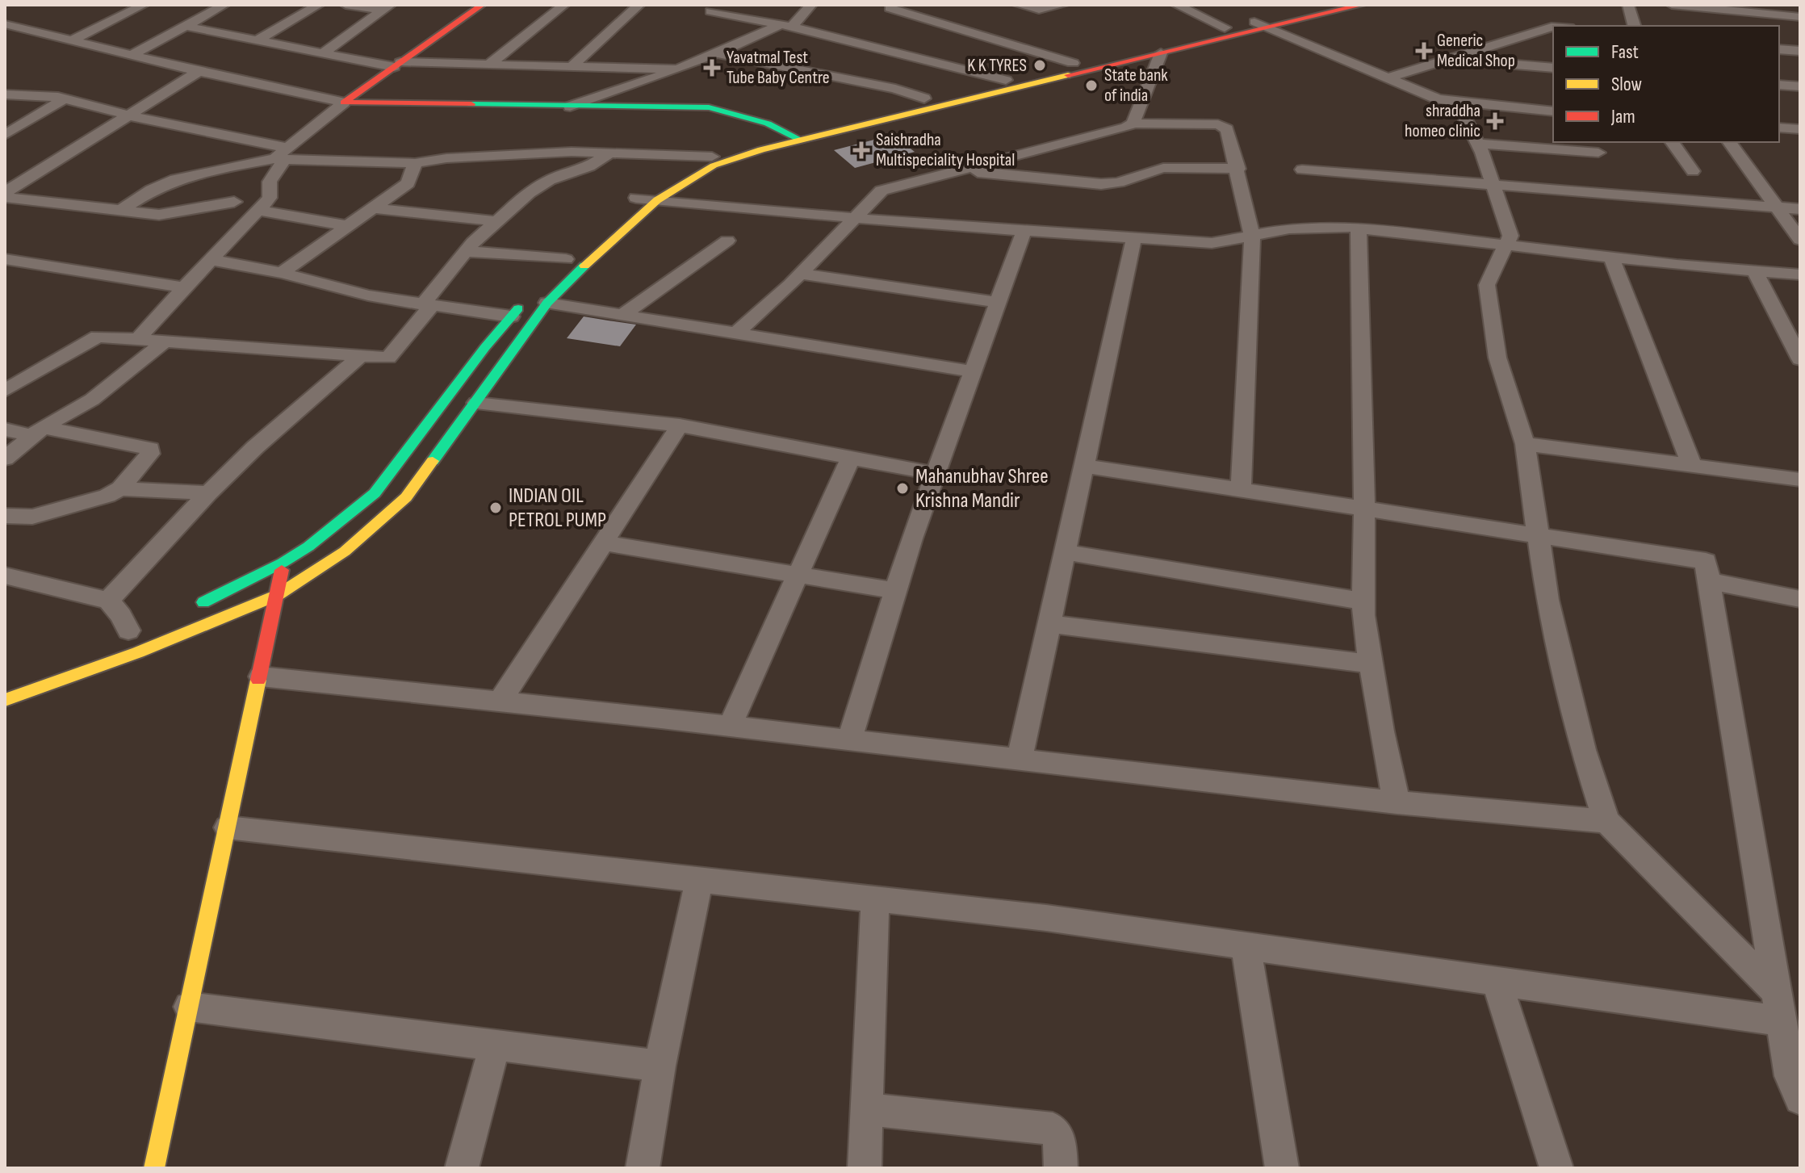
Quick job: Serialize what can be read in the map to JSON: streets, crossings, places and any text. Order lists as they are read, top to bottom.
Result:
{
  "places": {
    "health": [
      "Generic Medical Shop",
      "Yavatmal Test Tube Baby Centre",
      "shraddha homeo clinic",
      "Saishradha Multispeciality Hospital"
    ],
    "other": [
      "K K TYRES",
      "State bank of india",
      "Mahanubhav Shree Krishna Mandir",
      "INDIAN OIL PETROL PUMP"
    ]
  },
  "legend": ["Fast", "Slow", "Jam"]
}
